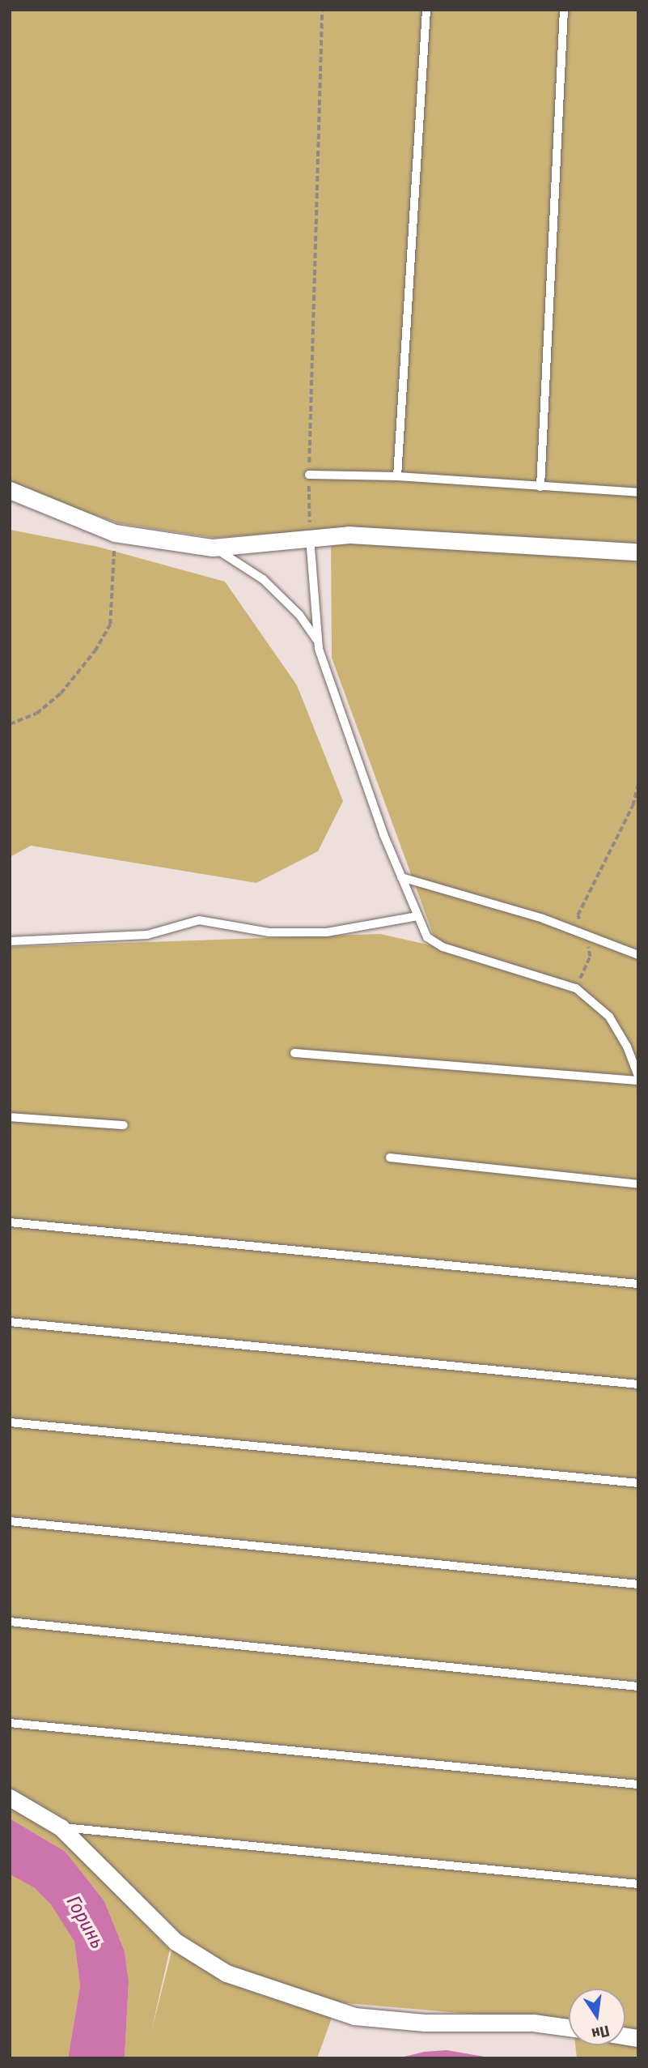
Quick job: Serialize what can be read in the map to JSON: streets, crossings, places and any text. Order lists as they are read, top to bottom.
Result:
{
  "water": ["Горинь"],
  "north": "bottom"
}
